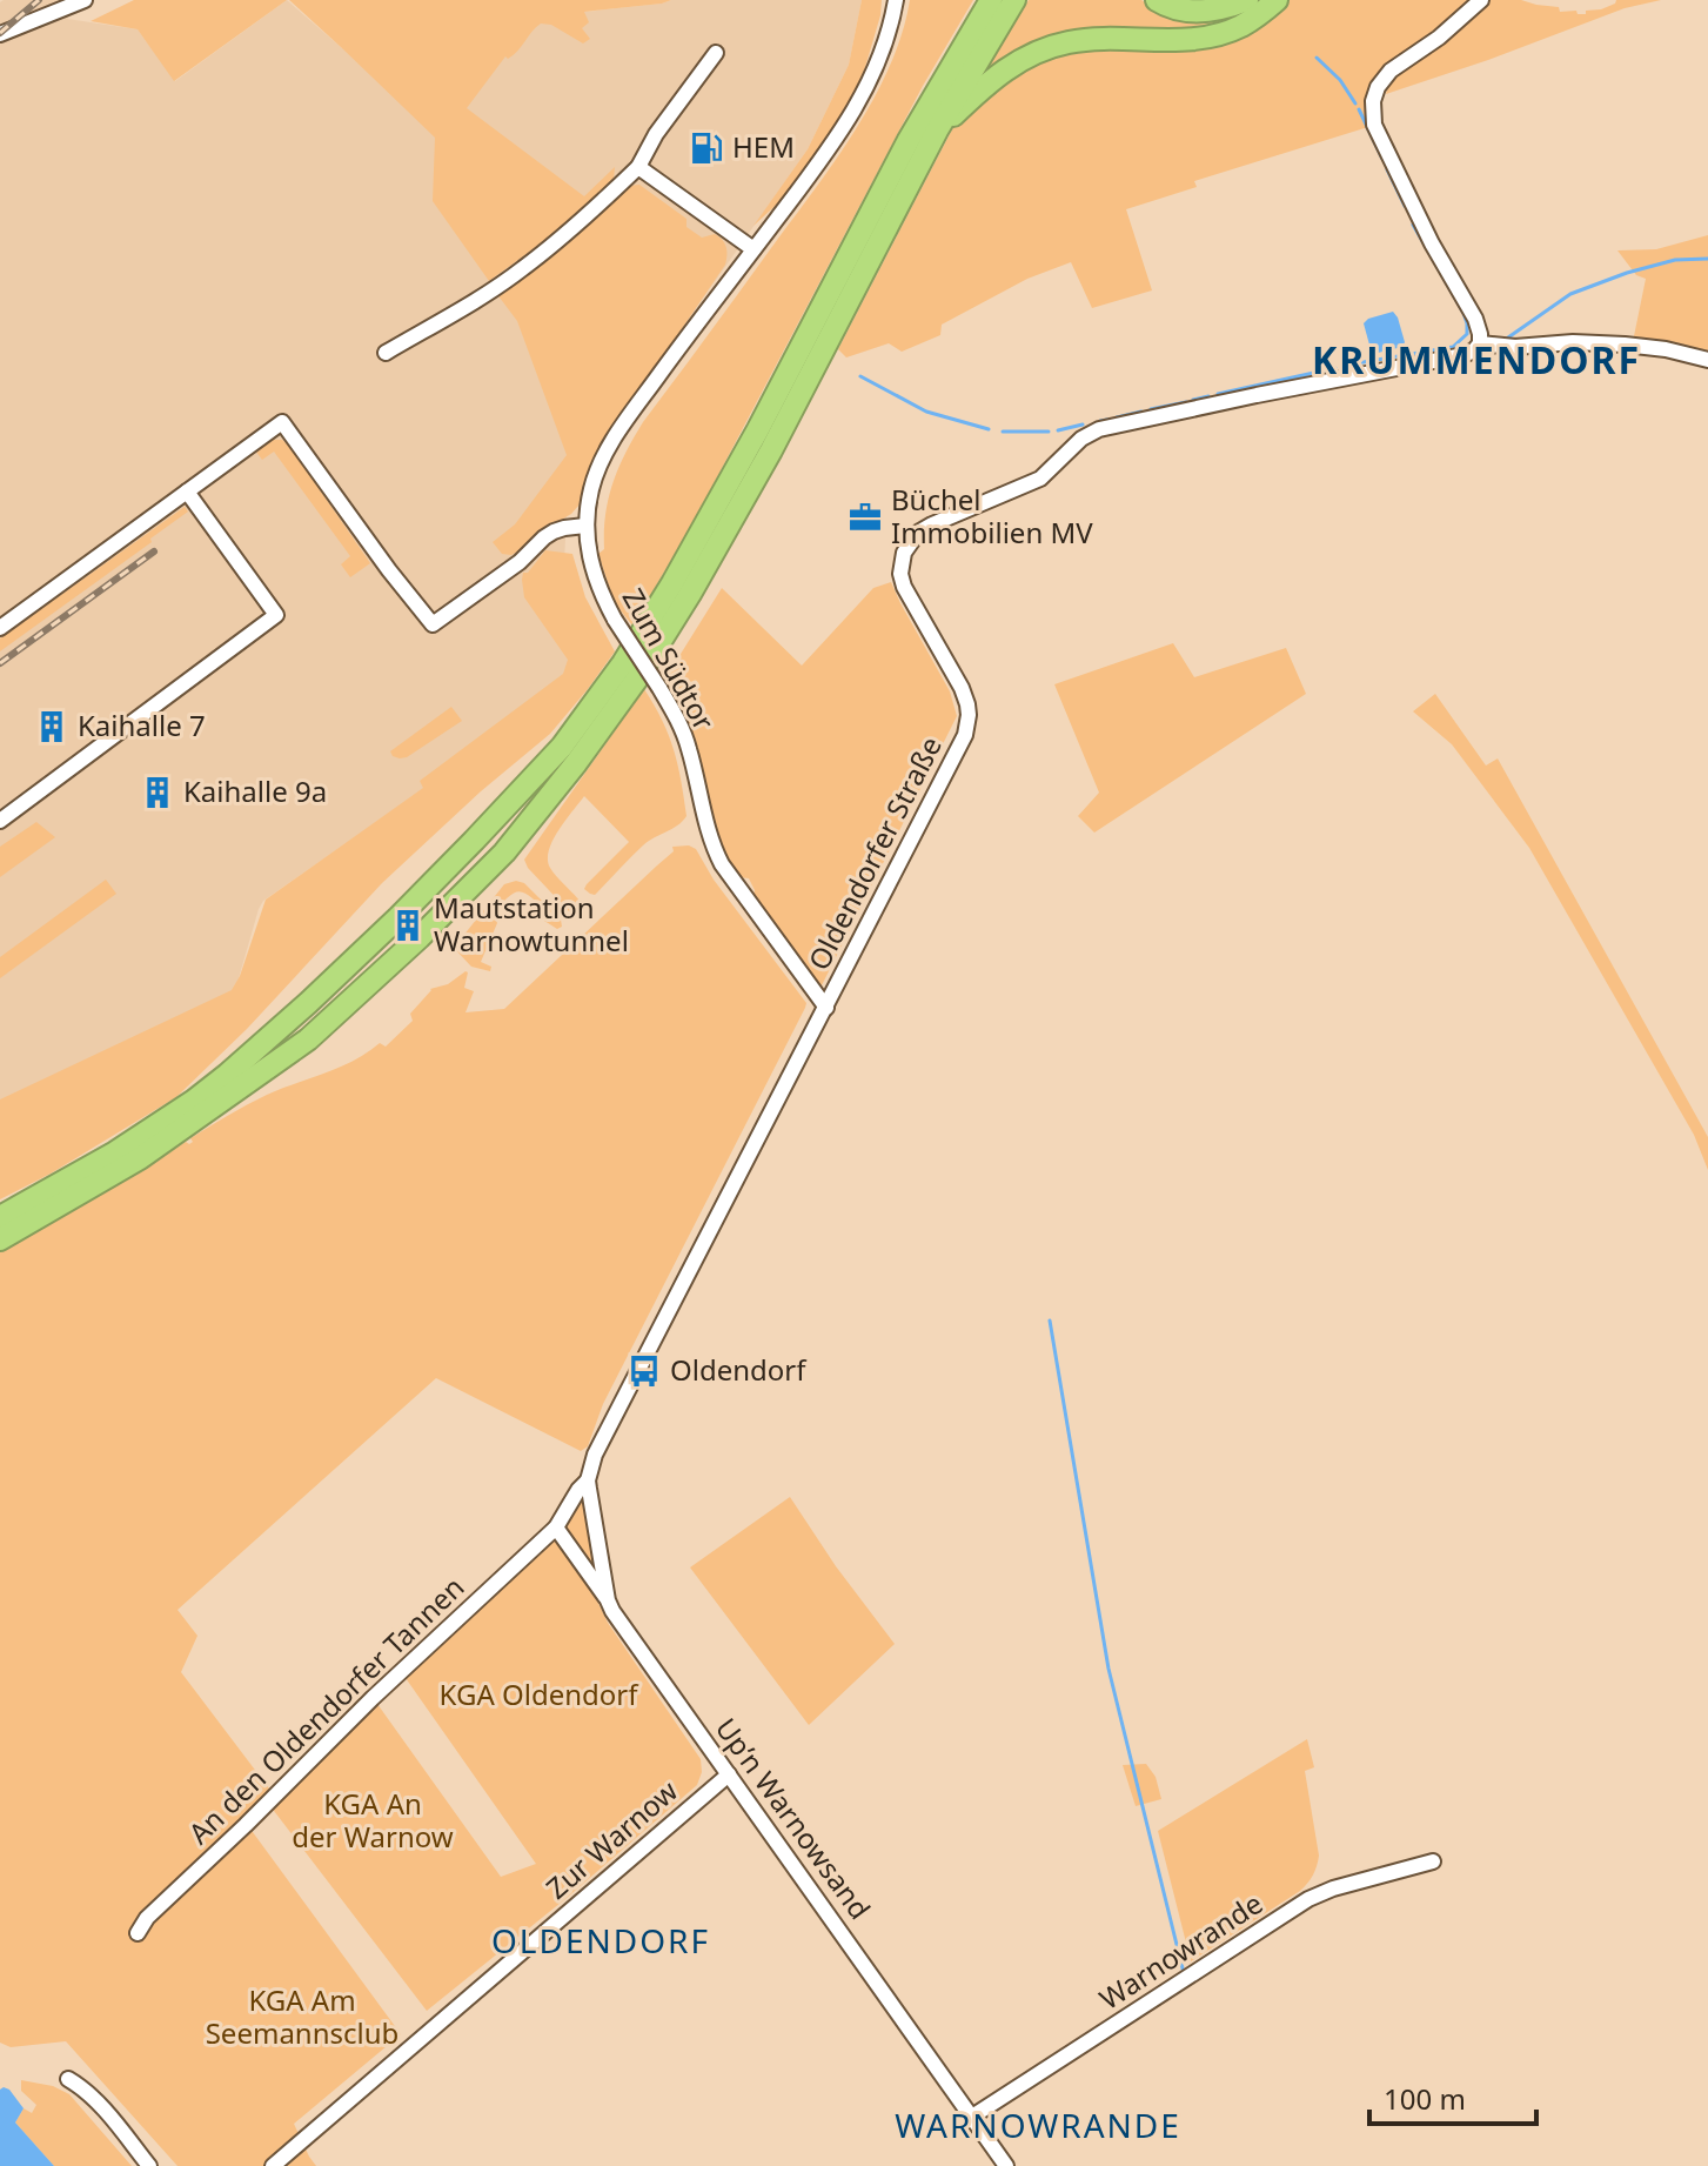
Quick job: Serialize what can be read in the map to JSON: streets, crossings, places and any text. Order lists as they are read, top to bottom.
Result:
{
  "streets": {
    "street": [
      "Zum Südtor",
      "Oldendorfer Straße",
      "An den Oldendorfer Tannen",
      "Up’n Warnowsand",
      "Zur Warnow",
      "Warnowrande"
    ]
  },
  "crossings": [
    ["Zum Südtor", "Oldendorfer Straße"],
    ["Oldendorfer Straße", "An den Oldendorfer Tannen"],
    ["Oldendorfer Straße", "Up’n Warnowsand"],
    ["An den Oldendorfer Tannen", "Up’n Warnowsand"],
    ["Up’n Warnowsand", "Zur Warnow"],
    ["Up’n Warnowsand", "Warnowrande"]
  ],
  "districts": ["KRUMMENDORF", "OLDENDORF", "WARNOWRANDE"],
  "parks": ["KGA Oldendorf", "KGA An der Warnow", "KGA Am Seemannsclub"],
  "places": {
    "fuel station": ["HEM"],
    "office": ["Büchel Immobilien MV"],
    "building": ["Kaihalle 7", "Kaihalle 9a", "Mautstation Warnowtunnel"],
    "bus stop": ["Oldendorf"]
  },
  "scale_bar": "100 m"
}
